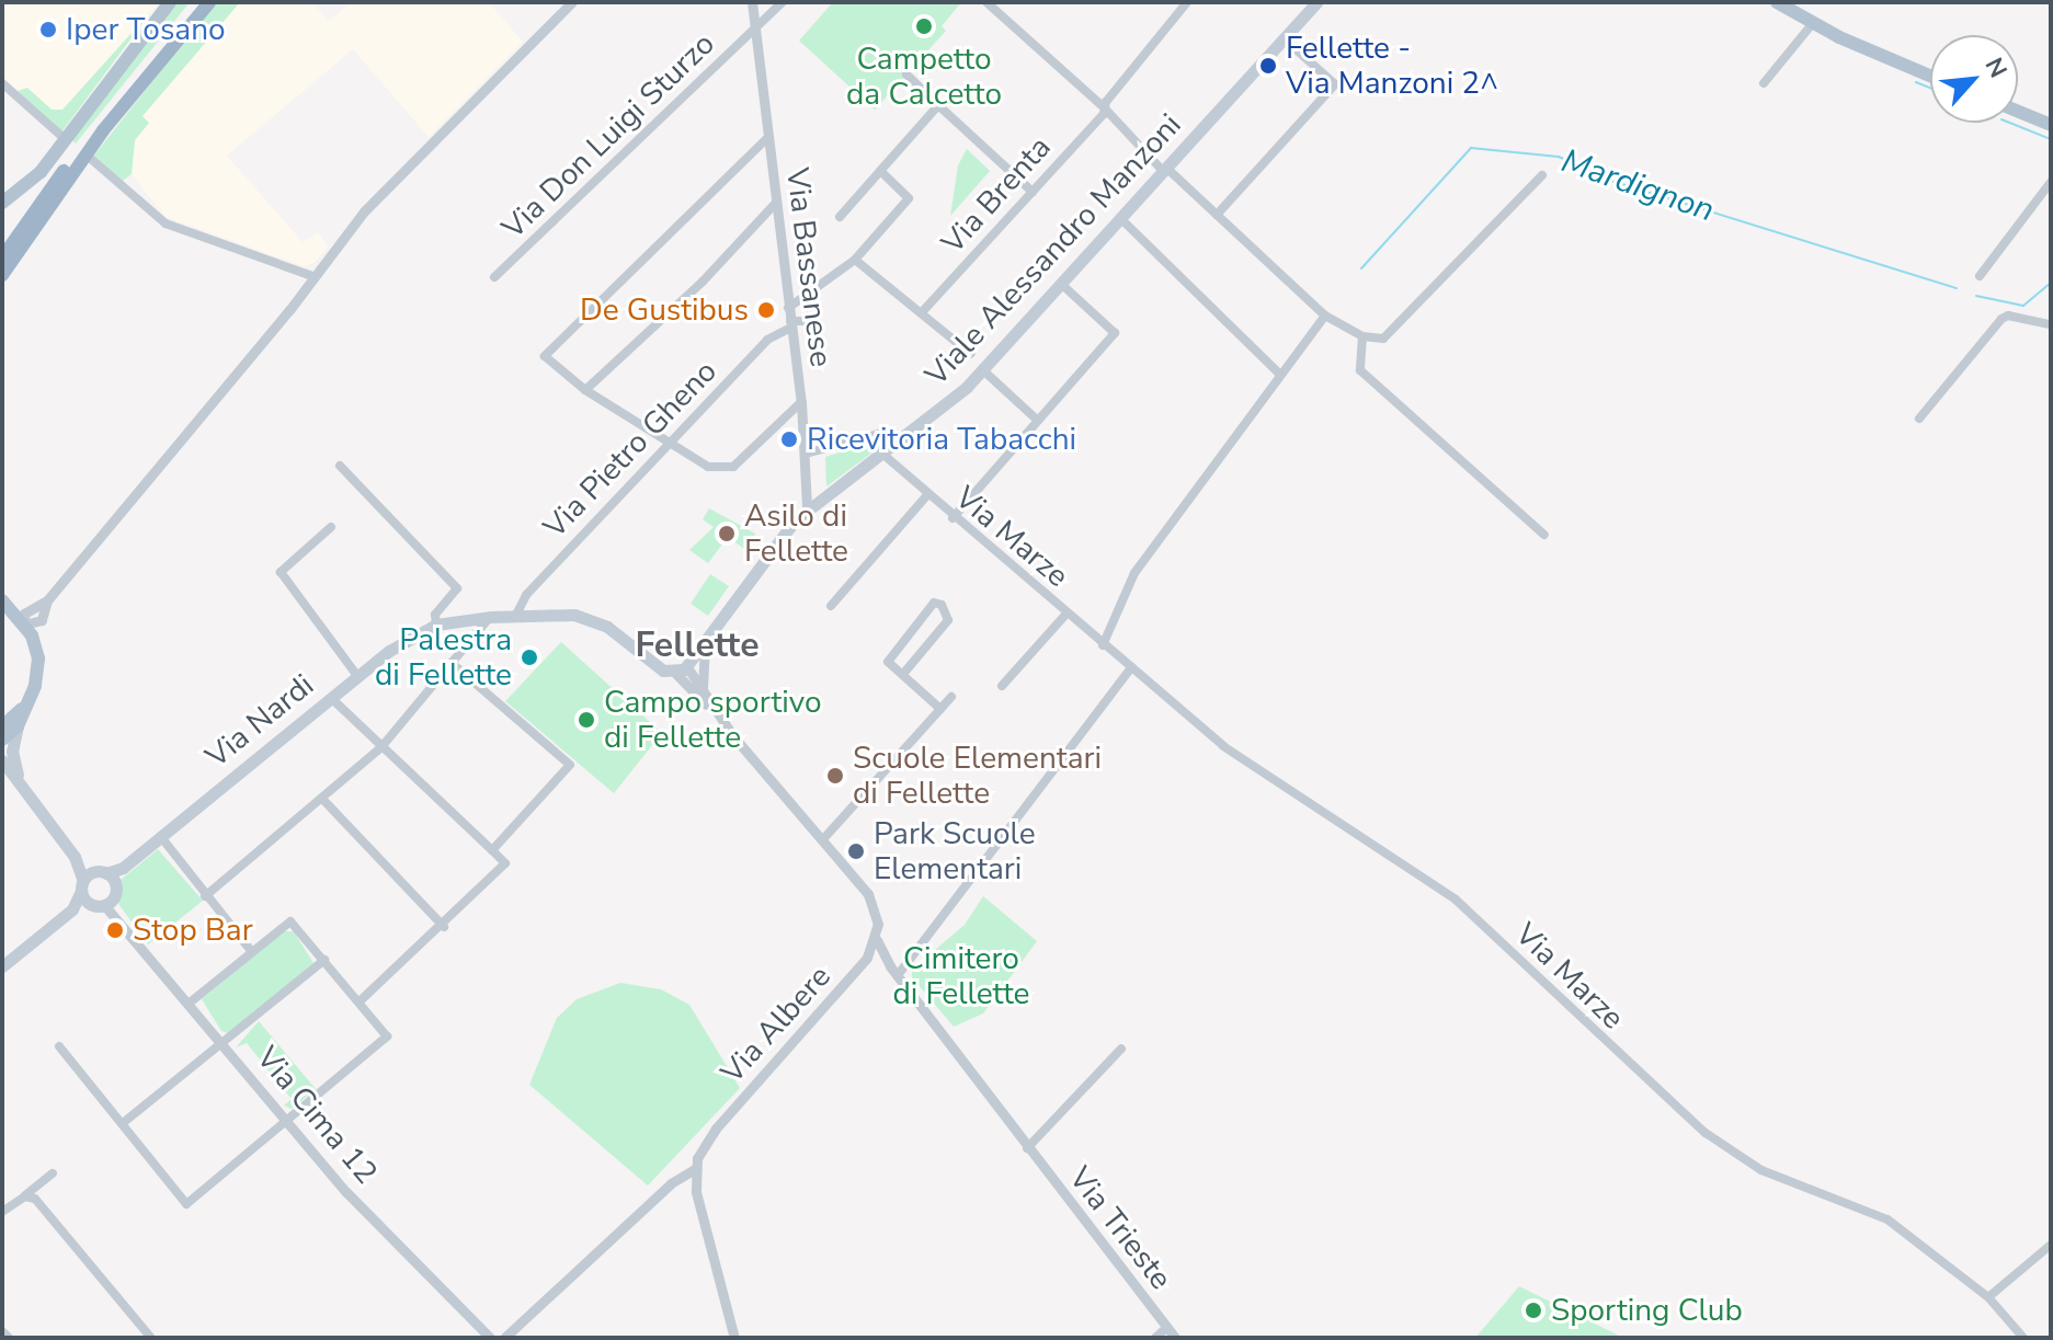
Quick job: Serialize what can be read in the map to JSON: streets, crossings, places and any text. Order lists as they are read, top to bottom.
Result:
{
  "streets": {
    "main road": ["Viale Alessandro Manzoni", "Via Nardi"],
    "street": [
      "Via Don Luigi Sturzo",
      "Via Brenta",
      "Via Bassanese",
      "Via Pietro Gheno",
      "Via Marze",
      "Via Albere",
      "Via Cima 12",
      "Via Trieste"
    ]
  },
  "crossings": [
    ["Via Don Luigi Sturzo", "Via Bassanese"],
    ["Viale Alessandro Manzoni", "Via Bassanese"],
    ["Viale Alessandro Manzoni", "Via Marze"],
    ["Viale Alessandro Manzoni", "Via Nardi"],
    ["Via Bassanese", "Via Pietro Gheno"],
    ["Via Pietro Gheno", "Via Nardi"],
    ["Via Albere", "Via Trieste"]
  ],
  "districts": ["Fellette"],
  "water": ["Mardignon"],
  "parks": ["Cimitero di Fellette"],
  "places": [
    "Campetto da Calcetto",
    "Iper Tosano",
    "Fellette - Via Manzoni 2^",
    "De Gustibus",
    "Ricevitoria Tabacchi",
    "Asilo di Fellette",
    "Palestra di Fellette",
    "Campo sportivo di Fellette",
    "Scuole Elementari di Fellette",
    "Park Scuole Elementari",
    "Stop Bar",
    "Sporting Club"
  ],
  "north": "top right"
}
